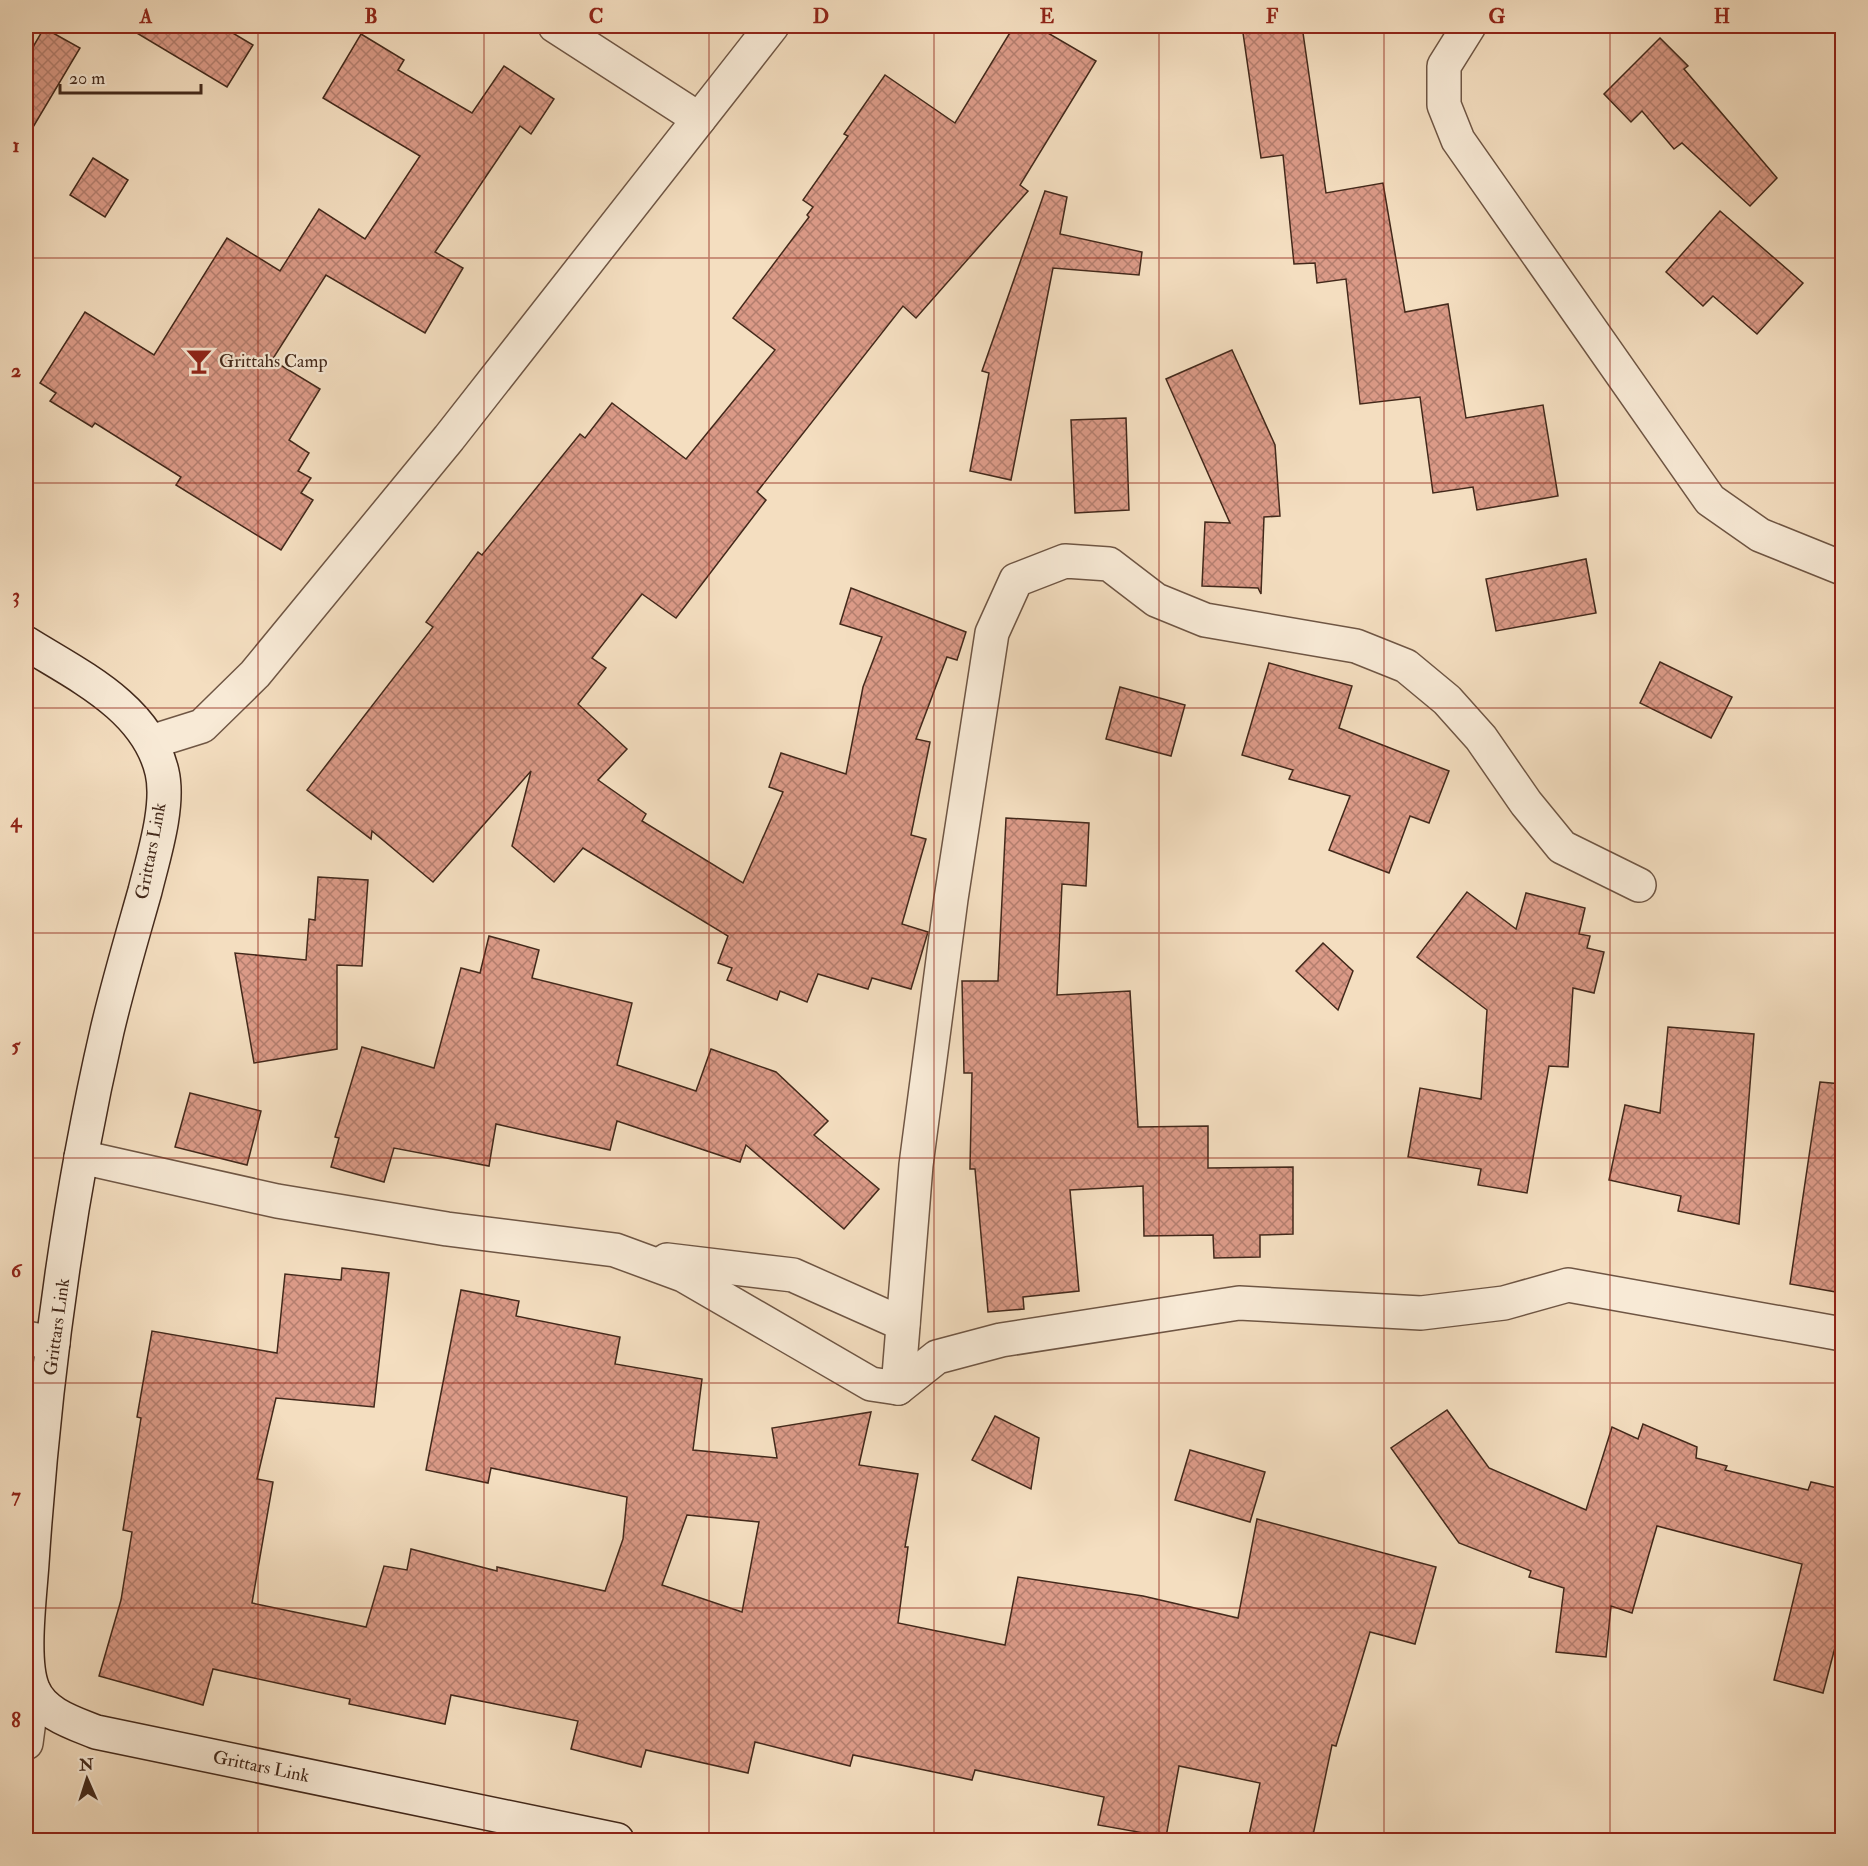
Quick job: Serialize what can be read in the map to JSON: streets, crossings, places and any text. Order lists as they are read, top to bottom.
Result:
{
  "streets": {
    "street": ["Grittars Link"]
  },
  "places": {
    "bar": ["Grittahs Camp"]
  },
  "scale_bar": "20 m",
  "north": "top",
  "grid": {
    "columns": [
      "A",
      "B",
      "C",
      "D",
      "E",
      "F",
      "G",
      "H"
    ],
    "rows": [
      "1",
      "2",
      "3",
      "4",
      "5",
      "6",
      "7",
      "8"
    ]
  }
}
